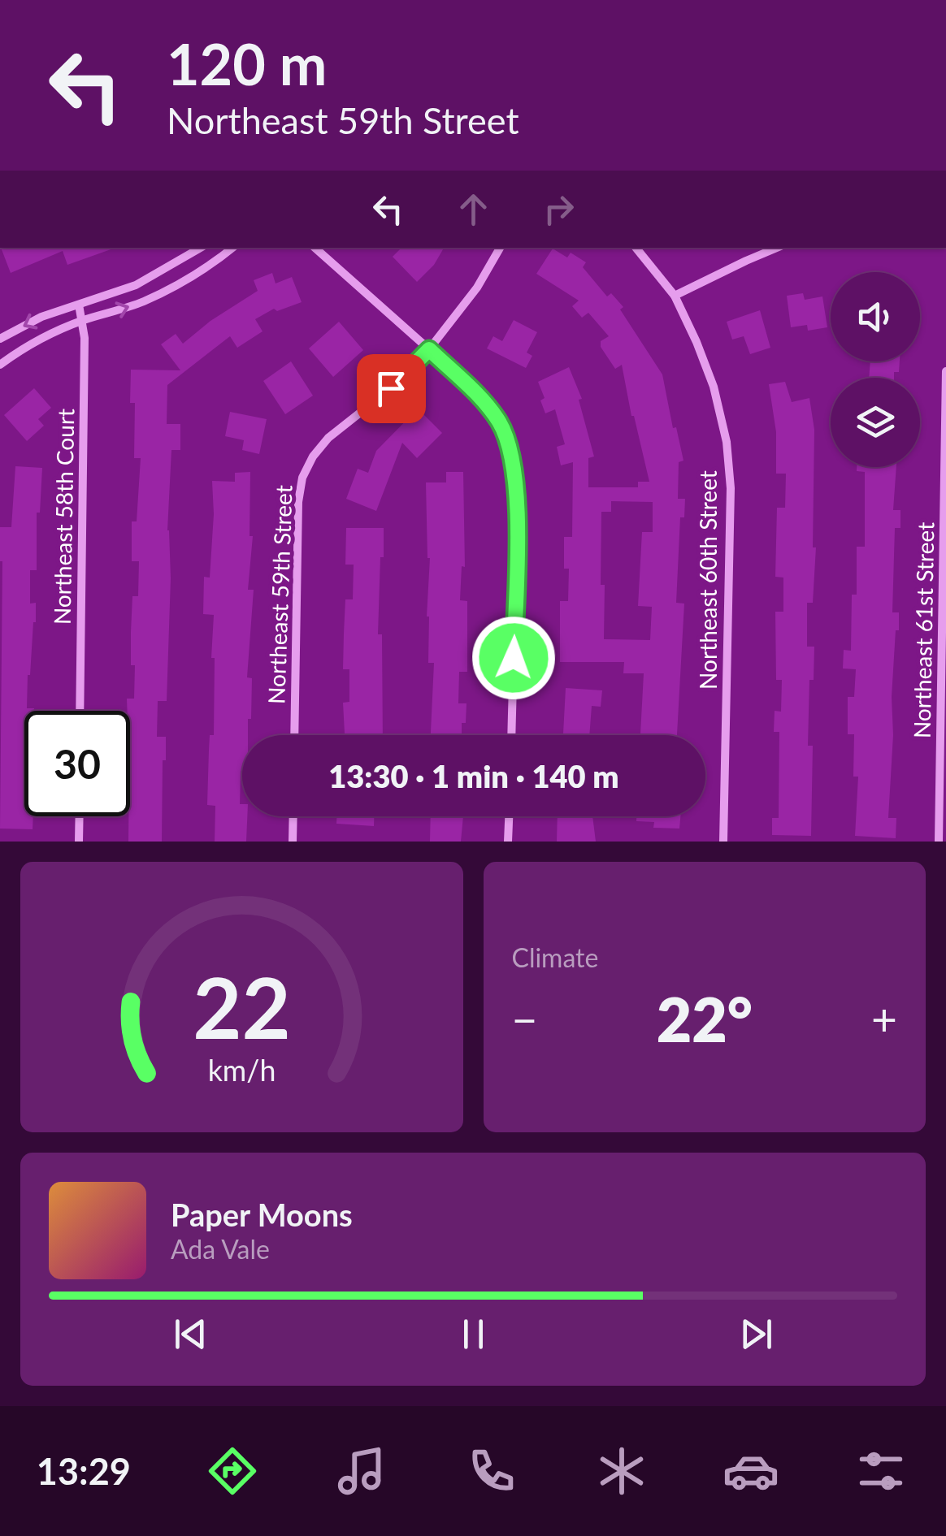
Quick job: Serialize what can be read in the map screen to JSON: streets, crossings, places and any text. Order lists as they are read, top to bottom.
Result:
{
  "streets": {
    "street": [
      "Northeast 58th Court",
      "Northeast 60th Street",
      "Northeast 59th Street",
      "Northeast 61st Street"
    ]
  },
  "page": {
    "turn": ["120 m", "Northeast 59th Street"],
    "limit": "30",
    "trip": "13:30 · 1 min · 140 m",
    "tile": "Climate",
    "heat": ["−", "22°", "+"],
    "song": ["Paper Moons", "Ada Vale"],
    "tabs": "13:29",
    "gauge": ["22", "km/h"]
  }
}
